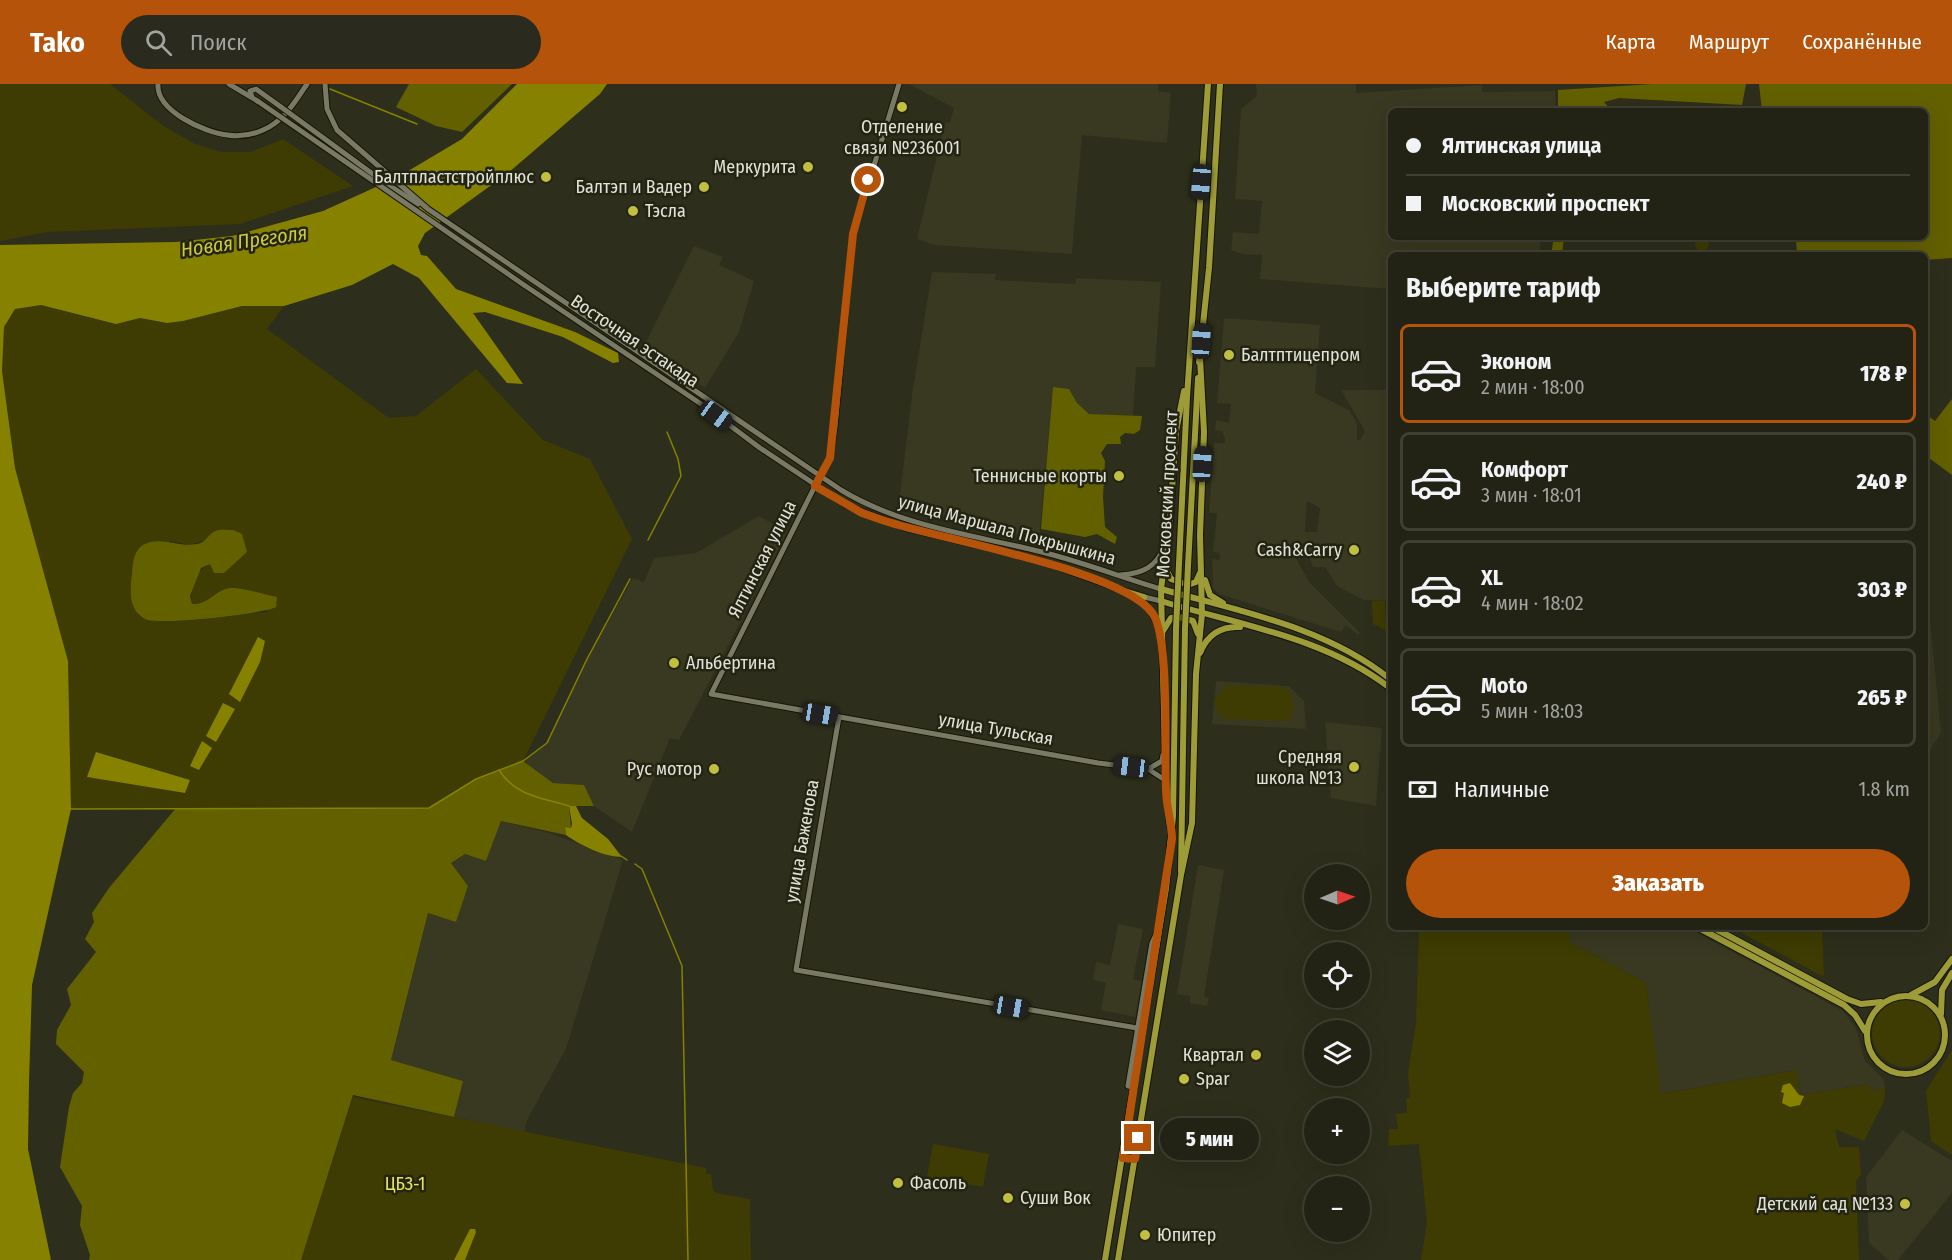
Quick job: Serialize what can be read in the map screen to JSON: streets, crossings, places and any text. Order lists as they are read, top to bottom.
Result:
{
  "streets": {
    "main road": [
      "Восточная эстакада",
      "Московский проспект",
      "улица Маршала Покрышкина",
      "Ялтинская улица",
      "улица Тульская",
      "улица Баженова"
    ]
  },
  "crossings": [
    ["Восточная эстакада", "улица Маршала Покрышкина"],
    ["Восточная эстакада", "Ялтинская улица"],
    ["улица Маршала Покрышкина", "Ялтинская улица"],
    ["Ялтинская улица", "улица Тульская"],
    ["улица Тульская", "улица Баженова"]
  ],
  "water": ["Новая Преголя"],
  "parks": ["ЦБЗ-1"],
  "places": [
    "Отделение связи №236001",
    "Меркурита",
    "Балтпластстройплюс",
    "Балтэп и Вадер",
    "Тэсла",
    "Балтптицепром",
    "Теннисные корты",
    "Cash&Carry",
    "Альбертина",
    "Средняя школа №13",
    "Рус мотор",
    "Квартал",
    "Spar",
    "Фасоль",
    "Суши Вок",
    "Детский сад №133",
    "Юпитер"
  ],
  "north": "right",
  "page": {
    "header": "Tako",
    "search": "Поиск",
    "nav": ["Карта", "Маршрут", "Сохранённые"],
    "banner": ["Ялтинская улица", "Московский проспект"],
    "heading": "Выберите тариф",
    "list": [
      {
        "name": "Эконом",
        "note": "2 мин · 18:00",
        "value": "178 ₽"
      },
      {
        "name": "Комфорт",
        "note": "3 мин · 18:01",
        "value": "240 ₽"
      },
      {
        "name": "XL",
        "note": "4 мин · 18:02",
        "value": "303 ₽"
      },
      {
        "name": "Moto",
        "note": "5 мин · 18:03",
        "value": "265 ₽"
      }
    ],
    "pay": ["Наличные", "1.8 km"],
    "buttons": "Заказать",
    "map_buttons": ["+", "−"],
    "bubble": "5 мин"
  }
}
